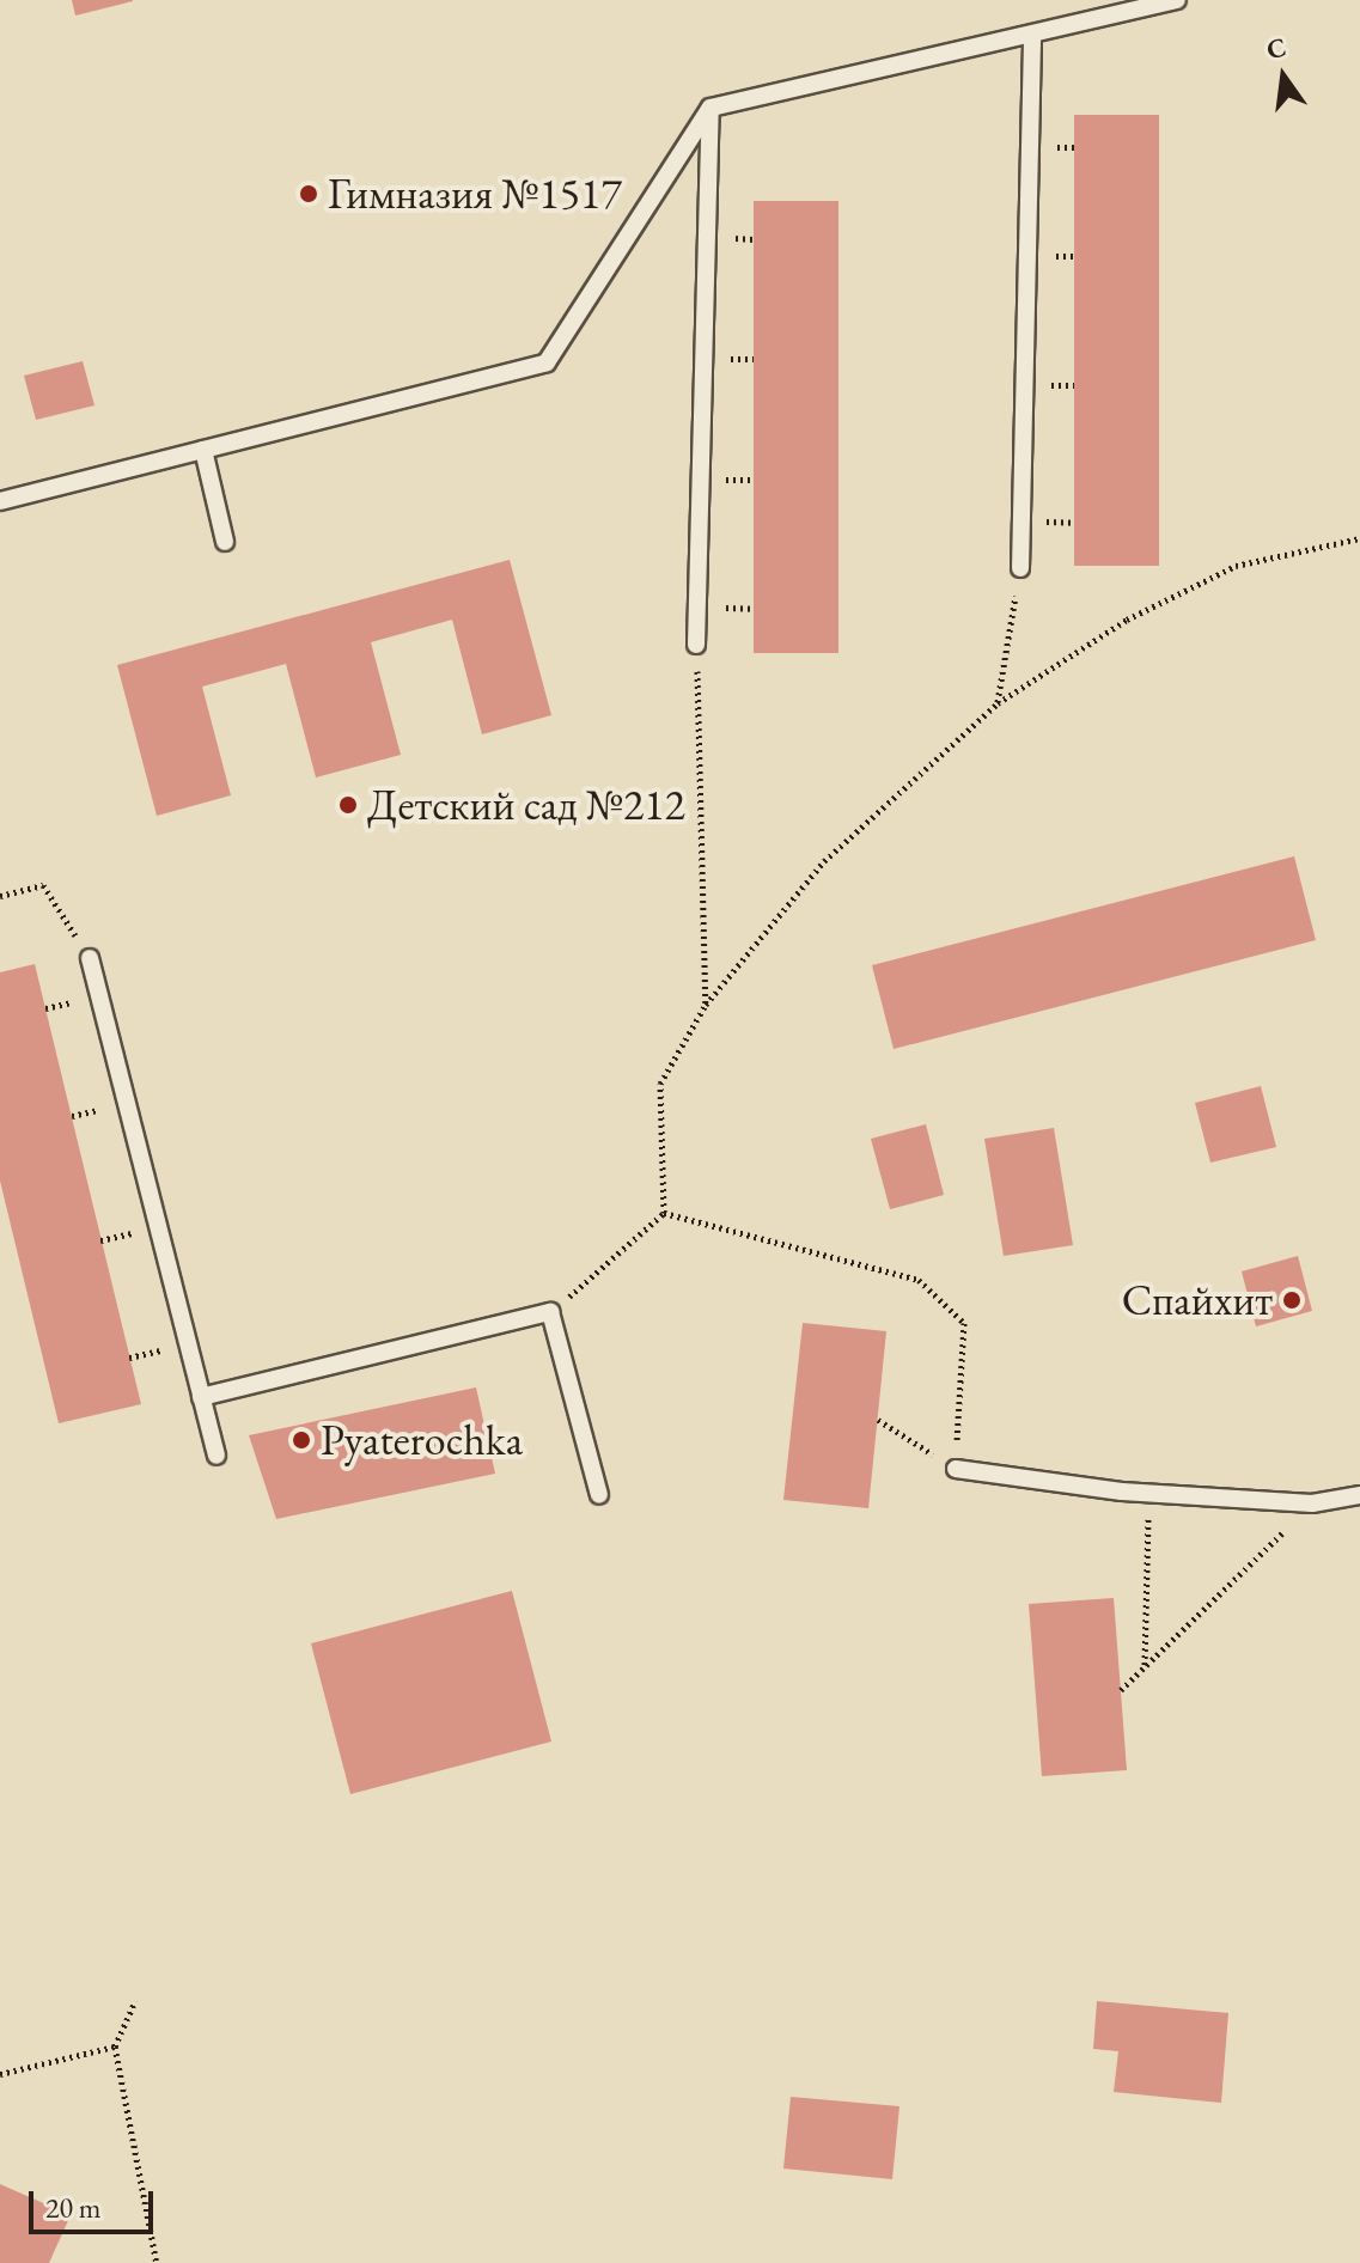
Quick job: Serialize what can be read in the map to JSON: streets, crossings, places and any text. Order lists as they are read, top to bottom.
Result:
{
  "places": [
    "Гимназия №1517",
    "Детский сад №212",
    "Спайхит",
    "Pyaterochka"
  ],
  "scale_bar": "20 m",
  "north": "top"
}
